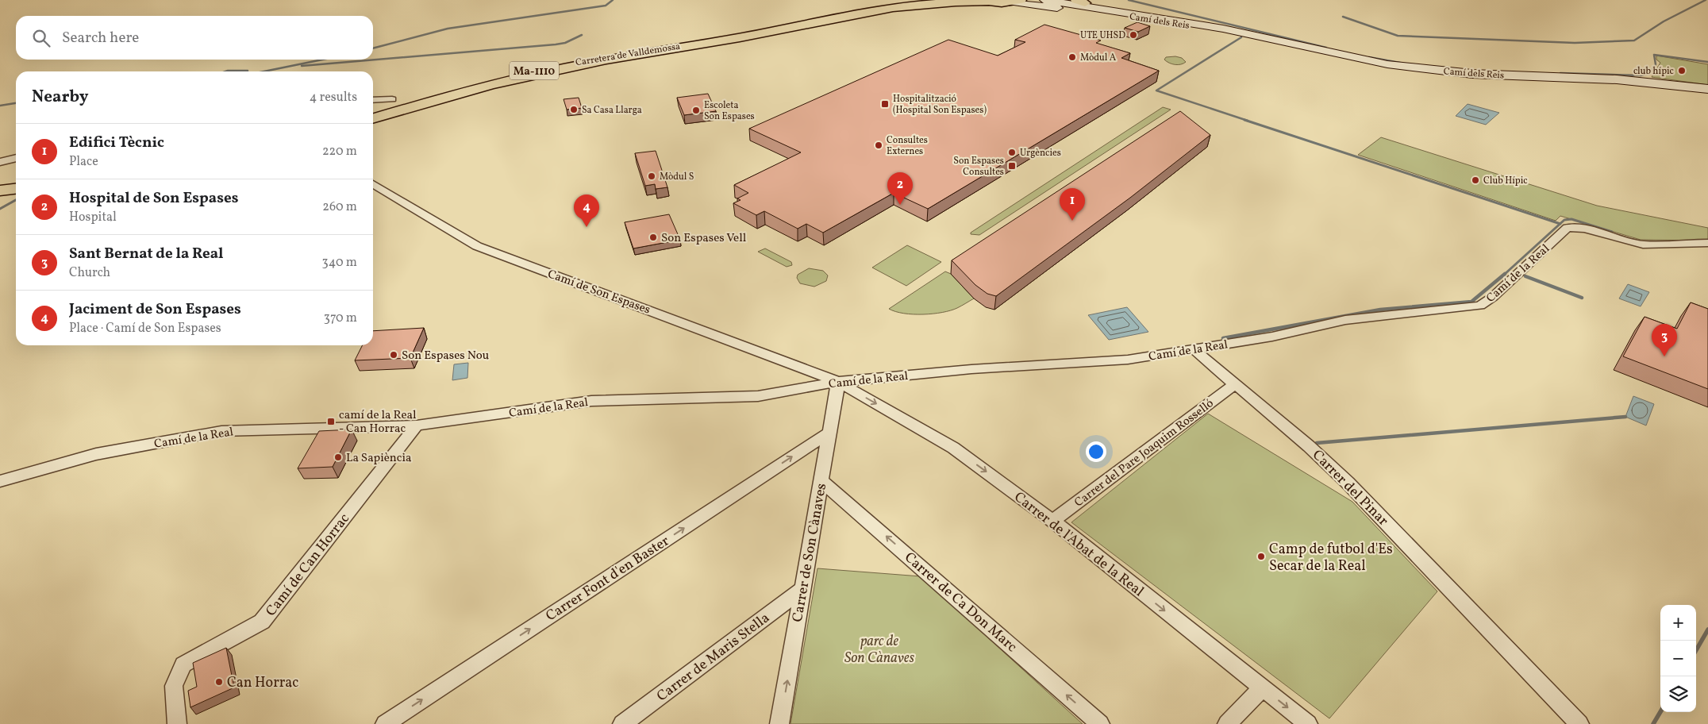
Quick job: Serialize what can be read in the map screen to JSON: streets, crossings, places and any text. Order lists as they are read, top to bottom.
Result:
{
  "streets": {
    "main road": ["Carretera de Valldemossa", "Ma-1110"],
    "street": [
      "Camí dels Reis",
      "Camí de la Real",
      "Camí de Son Espases",
      "Carrer del Pare Joaquim Rosselló",
      "Carrer del Pinar",
      "Carrer de l'Abat de la Real",
      "Carrer de Son Cànaves",
      "Camí de Can Horrac",
      "Carrer Font d'en Baster",
      "Carrer de Ca Don Marc",
      "Carrer de Maris Stella"
    ]
  },
  "crossings": [
    ["Carretera de Valldemossa", "Ma-1110"],
    ["Camí de la Real", "Camí de Son Espases"],
    ["Camí de la Real", "Carrer del Pinar"],
    ["Camí de la Real", "Carrer de l'Abat de la Real"],
    ["Camí de la Real", "Carrer de Son Cànaves"],
    ["Camí de la Real", "Camí de Can Horrac"],
    ["Camí de Son Espases", "Carrer de l'Abat de la Real"],
    ["Camí de Son Espases", "Carrer de Son Cànaves"],
    ["Carrer del Pare Joaquim Rosselló", "Carrer del Pinar"],
    ["Carrer del Pare Joaquim Rosselló", "Carrer de l'Abat de la Real"],
    ["Carrer de l'Abat de la Real", "Carrer de Son Cànaves"],
    ["Carrer de Son Cànaves", "Carrer Font d'en Baster"],
    ["Carrer de Son Cànaves", "Carrer de Ca Don Marc"],
    ["Carrer de Son Cànaves", "Carrer de Maris Stella"]
  ],
  "one_way": [
    "Carrer de l'Abat de la Real",
    "Carrer de Son Cànaves",
    "Carrer Font d'en Baster",
    "Carrer de Ca Don Marc"
  ],
  "parks": ["parc de Son Cànaves"],
  "places": {
    "other": [
      "UTE UHSD",
      "Mòdul A",
      "club hípic",
      "Sa Casa Llarga",
      "Escoleta Son Espases",
      "Consultes Externes",
      "Urgències",
      "Mòdul S",
      "Club Hípic",
      "Son Espases Vell",
      "Son Espases Nou",
      "La Sapiència",
      "Camp de futbol d'Es Secar de la Real",
      "Can Horrac"
    ],
    "transit": ["Hospitalització (Hospital Son Espases)", "Son Espases Consultes", "camí de la Real - Can Horrac"]
  },
  "page": {
    "search": "Search here",
    "heading": ["Nearby", "4 results"],
    "list": [
      {
        "mark": "1",
        "name": "Edifici Tècnic",
        "note": "Place",
        "value": "220 m"
      },
      {
        "mark": "2",
        "name": "Hospital de Son Espases",
        "note": "Hospital",
        "value": "260 m"
      },
      {
        "mark": "3",
        "name": "Sant Bernat de la Real",
        "note": "Church",
        "value": "340 m"
      },
      {
        "mark": "4",
        "name": "Jaciment de Son Espases",
        "note": "Place · Camí de Son Espases",
        "value": "370 m"
      }
    ],
    "pins": [
      "2",
      "1",
      "4",
      "3"
    ],
    "map_buttons": ["+", "−"]
  }
}
